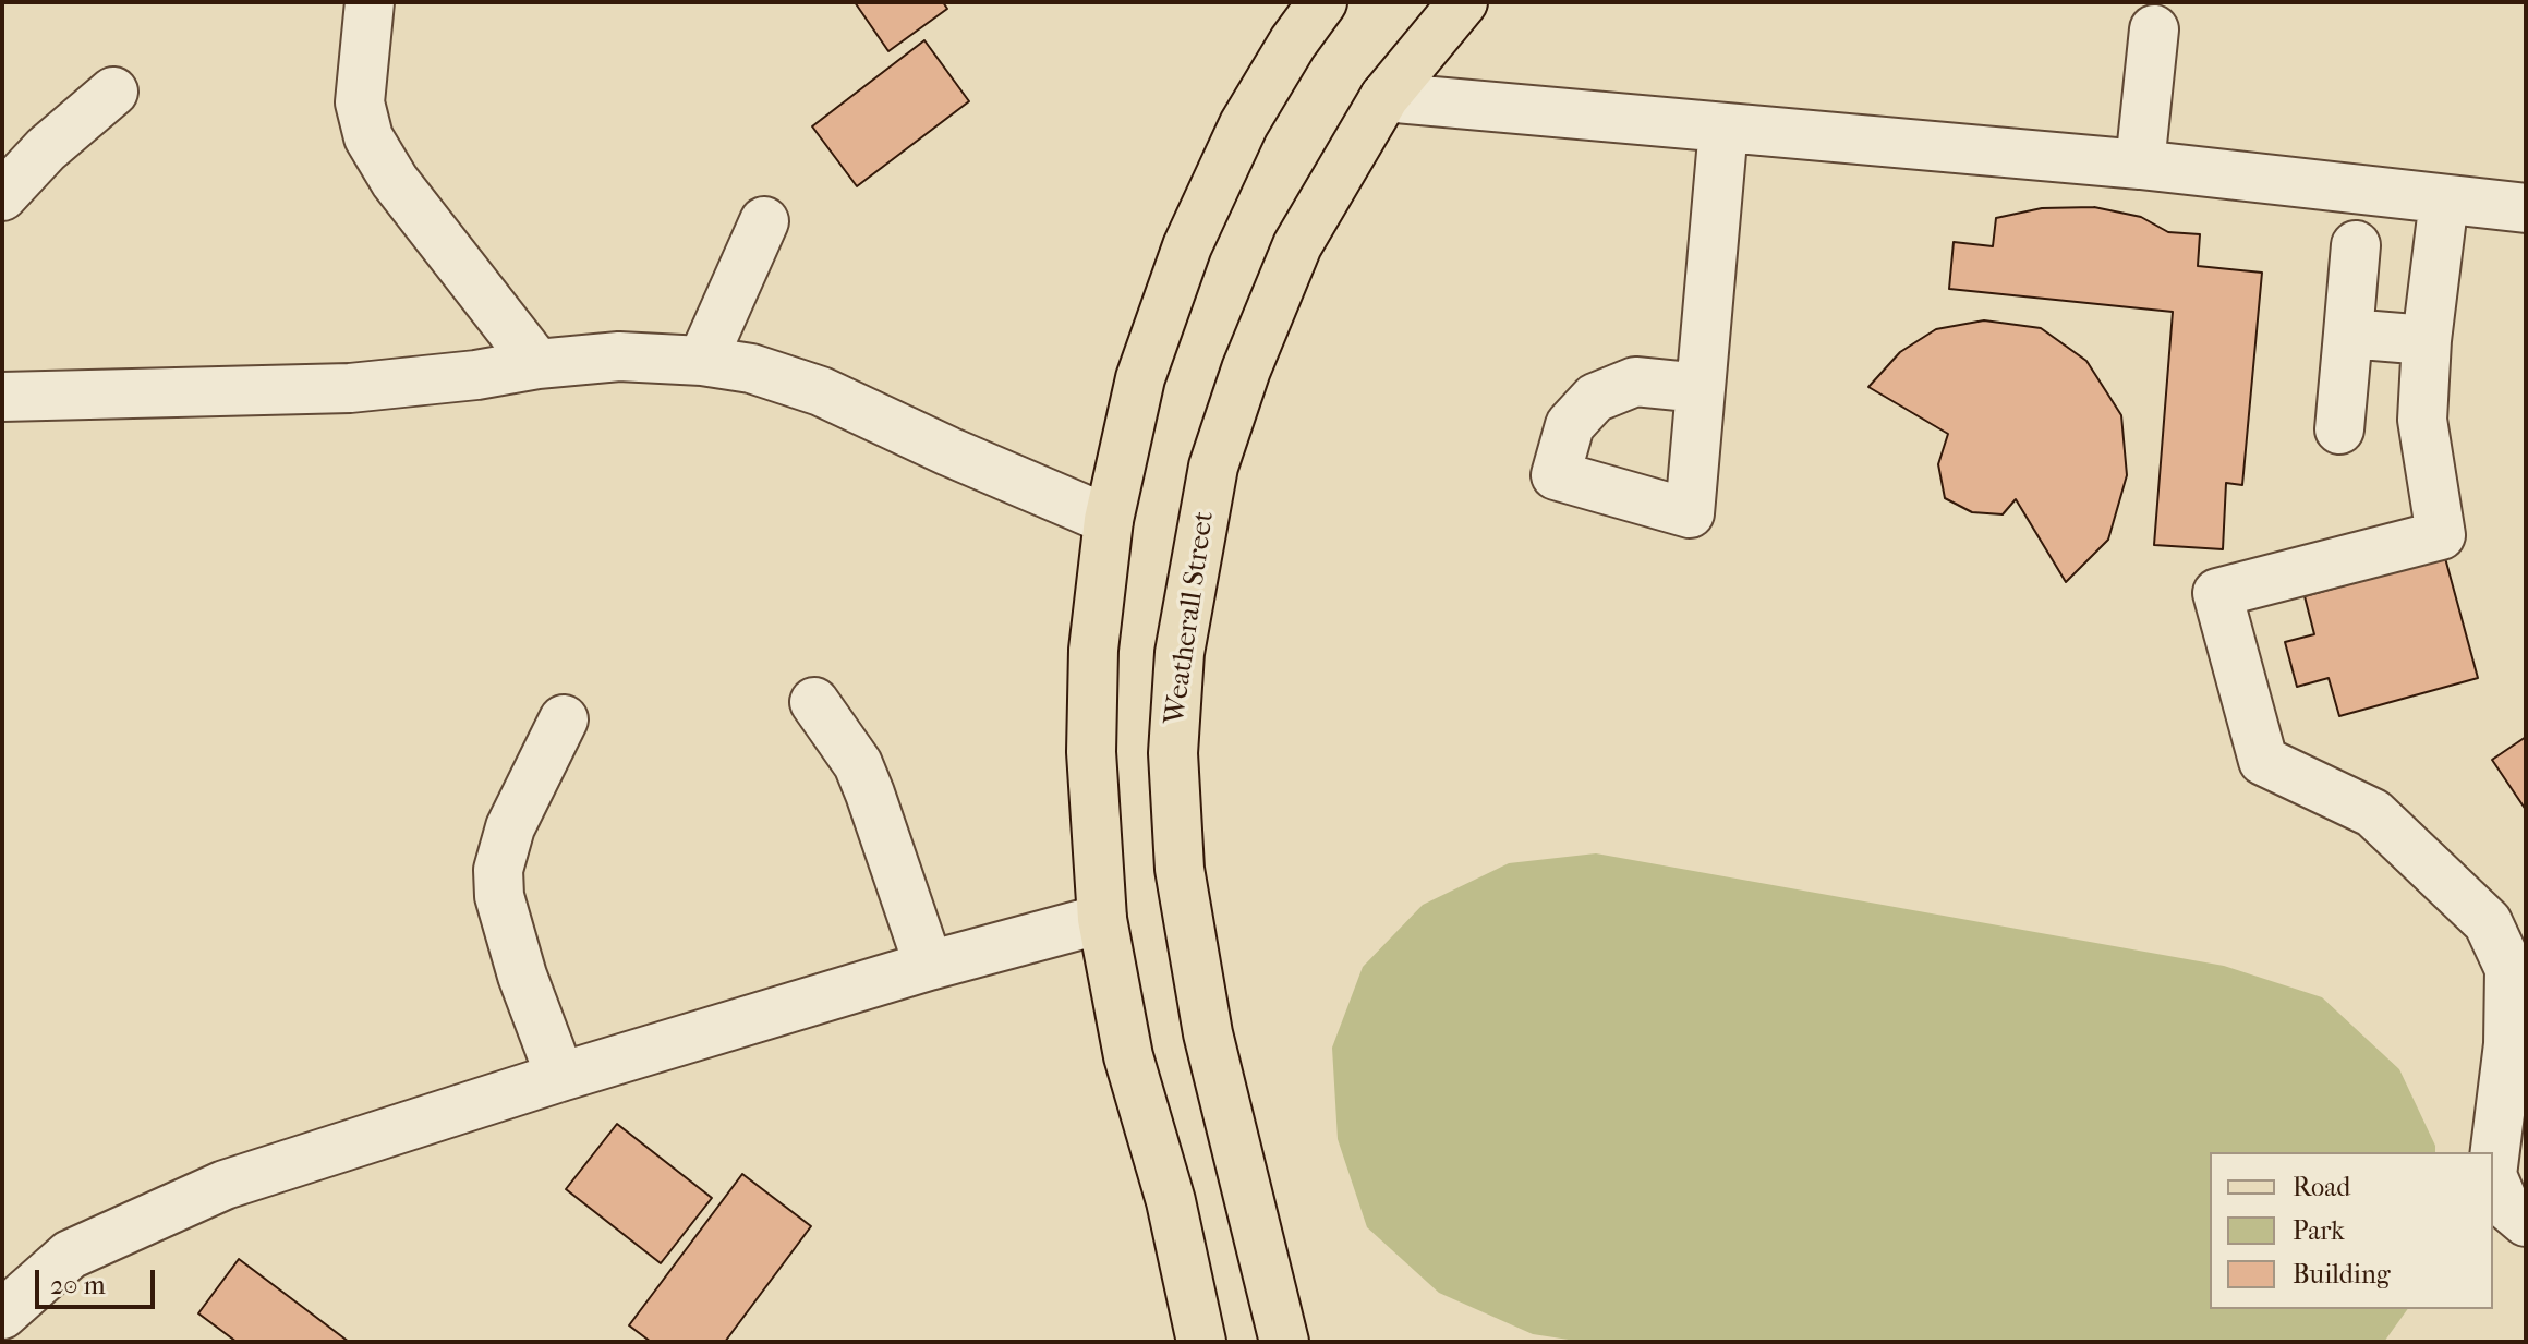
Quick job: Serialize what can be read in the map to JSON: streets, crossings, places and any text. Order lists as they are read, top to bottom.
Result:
{
  "streets": {
    "main road": ["Weatherall Street"]
  },
  "legend": ["Road", "Park", "Building"],
  "scale_bar": "20 m"
}
